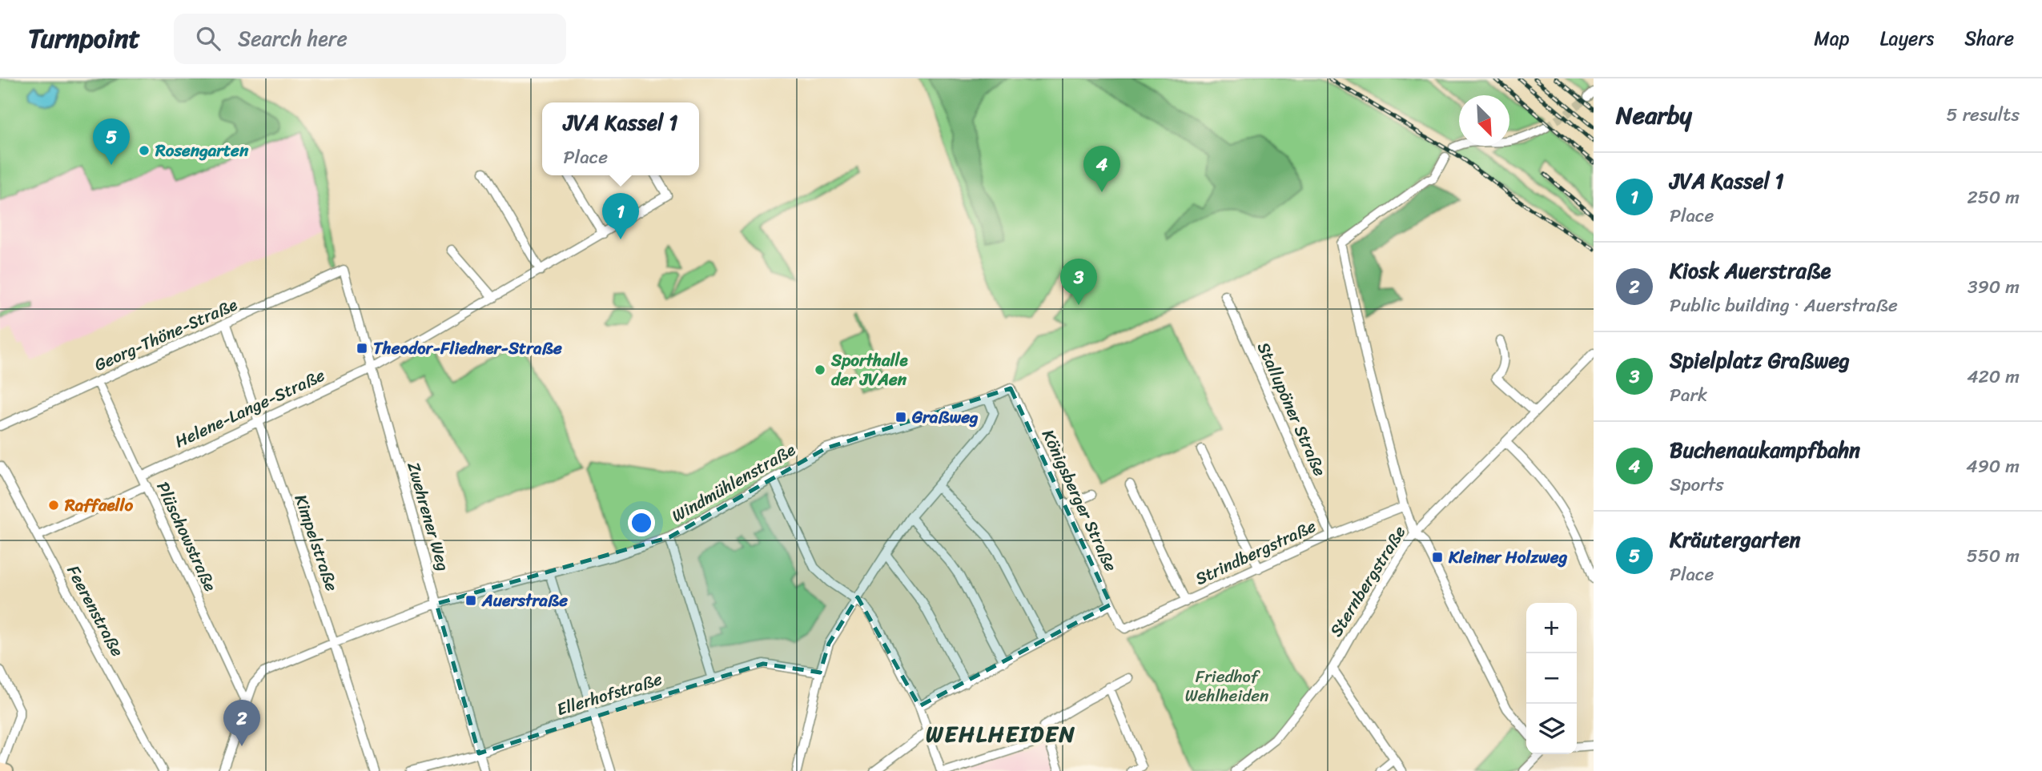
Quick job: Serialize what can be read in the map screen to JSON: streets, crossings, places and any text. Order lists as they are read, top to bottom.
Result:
{
  "streets": {
    "street": [
      "Georg-Thöne-Straße",
      "Helene-Lange-Straße",
      "Stallupöner Straße",
      "Windmühlenstraße",
      "Königsberger Straße",
      "Zwehrener Weg",
      "Plüschowstraße",
      "Kimpelstraße",
      "Strindbergstraße",
      "Sternbergstraße",
      "Feerenstraße",
      "Ellerhofstraße"
    ]
  },
  "crossings": [
    ["Georg-Thöne-Straße", "Zwehrener Weg"],
    ["Georg-Thöne-Straße", "Plüschowstraße"],
    ["Georg-Thöne-Straße", "Kimpelstraße"],
    ["Helene-Lange-Straße", "Zwehrener Weg"],
    ["Helene-Lange-Straße", "Plüschowstraße"],
    ["Helene-Lange-Straße", "Kimpelstraße"],
    ["Stallupöner Straße", "Strindbergstraße"],
    ["Windmühlenstraße", "Königsberger Straße"],
    ["Windmühlenstraße", "Zwehrener Weg"],
    ["Königsberger Straße", "Strindbergstraße"],
    ["Zwehrener Weg", "Ellerhofstraße"]
  ],
  "districts": ["WEHLHEIDEN"],
  "parks": ["Friedhof Wehlheiden"],
  "places": {
    "other": ["Rosengarten", "Sporthalle der JVAen", "Raffaello"],
    "transit": [
      "Theodor-Fliedner-Straße",
      "Graßweg",
      "Kleiner Holzweg",
      "Auerstraße"
    ]
  },
  "north": "bottom right",
  "page": {
    "header": "Turnpoint",
    "search": "Search here",
    "nav": ["Map", "Layers", "Share"],
    "heading": ["Nearby", "5 results"],
    "popup": ["JVA Kassel 1", "Place"],
    "pins": [
      "5",
      "4",
      "1",
      "3",
      "2"
    ],
    "list": [
      {
        "mark": "1",
        "name": "JVA Kassel 1",
        "note": "Place",
        "value": "250 m"
      },
      {
        "mark": "2",
        "name": "Kiosk Auerstraße",
        "note": "Public building · Auerstraße",
        "value": "390 m"
      },
      {
        "mark": "3",
        "name": "Spielplatz Graßweg",
        "note": "Park",
        "value": "420 m"
      },
      {
        "mark": "4",
        "name": "Buchenaukampfbahn",
        "note": "Sports",
        "value": "490 m"
      },
      {
        "mark": "5",
        "name": "Kräutergarten",
        "note": "Place",
        "value": "550 m"
      }
    ],
    "map_buttons": ["+", "−"]
  }
}
